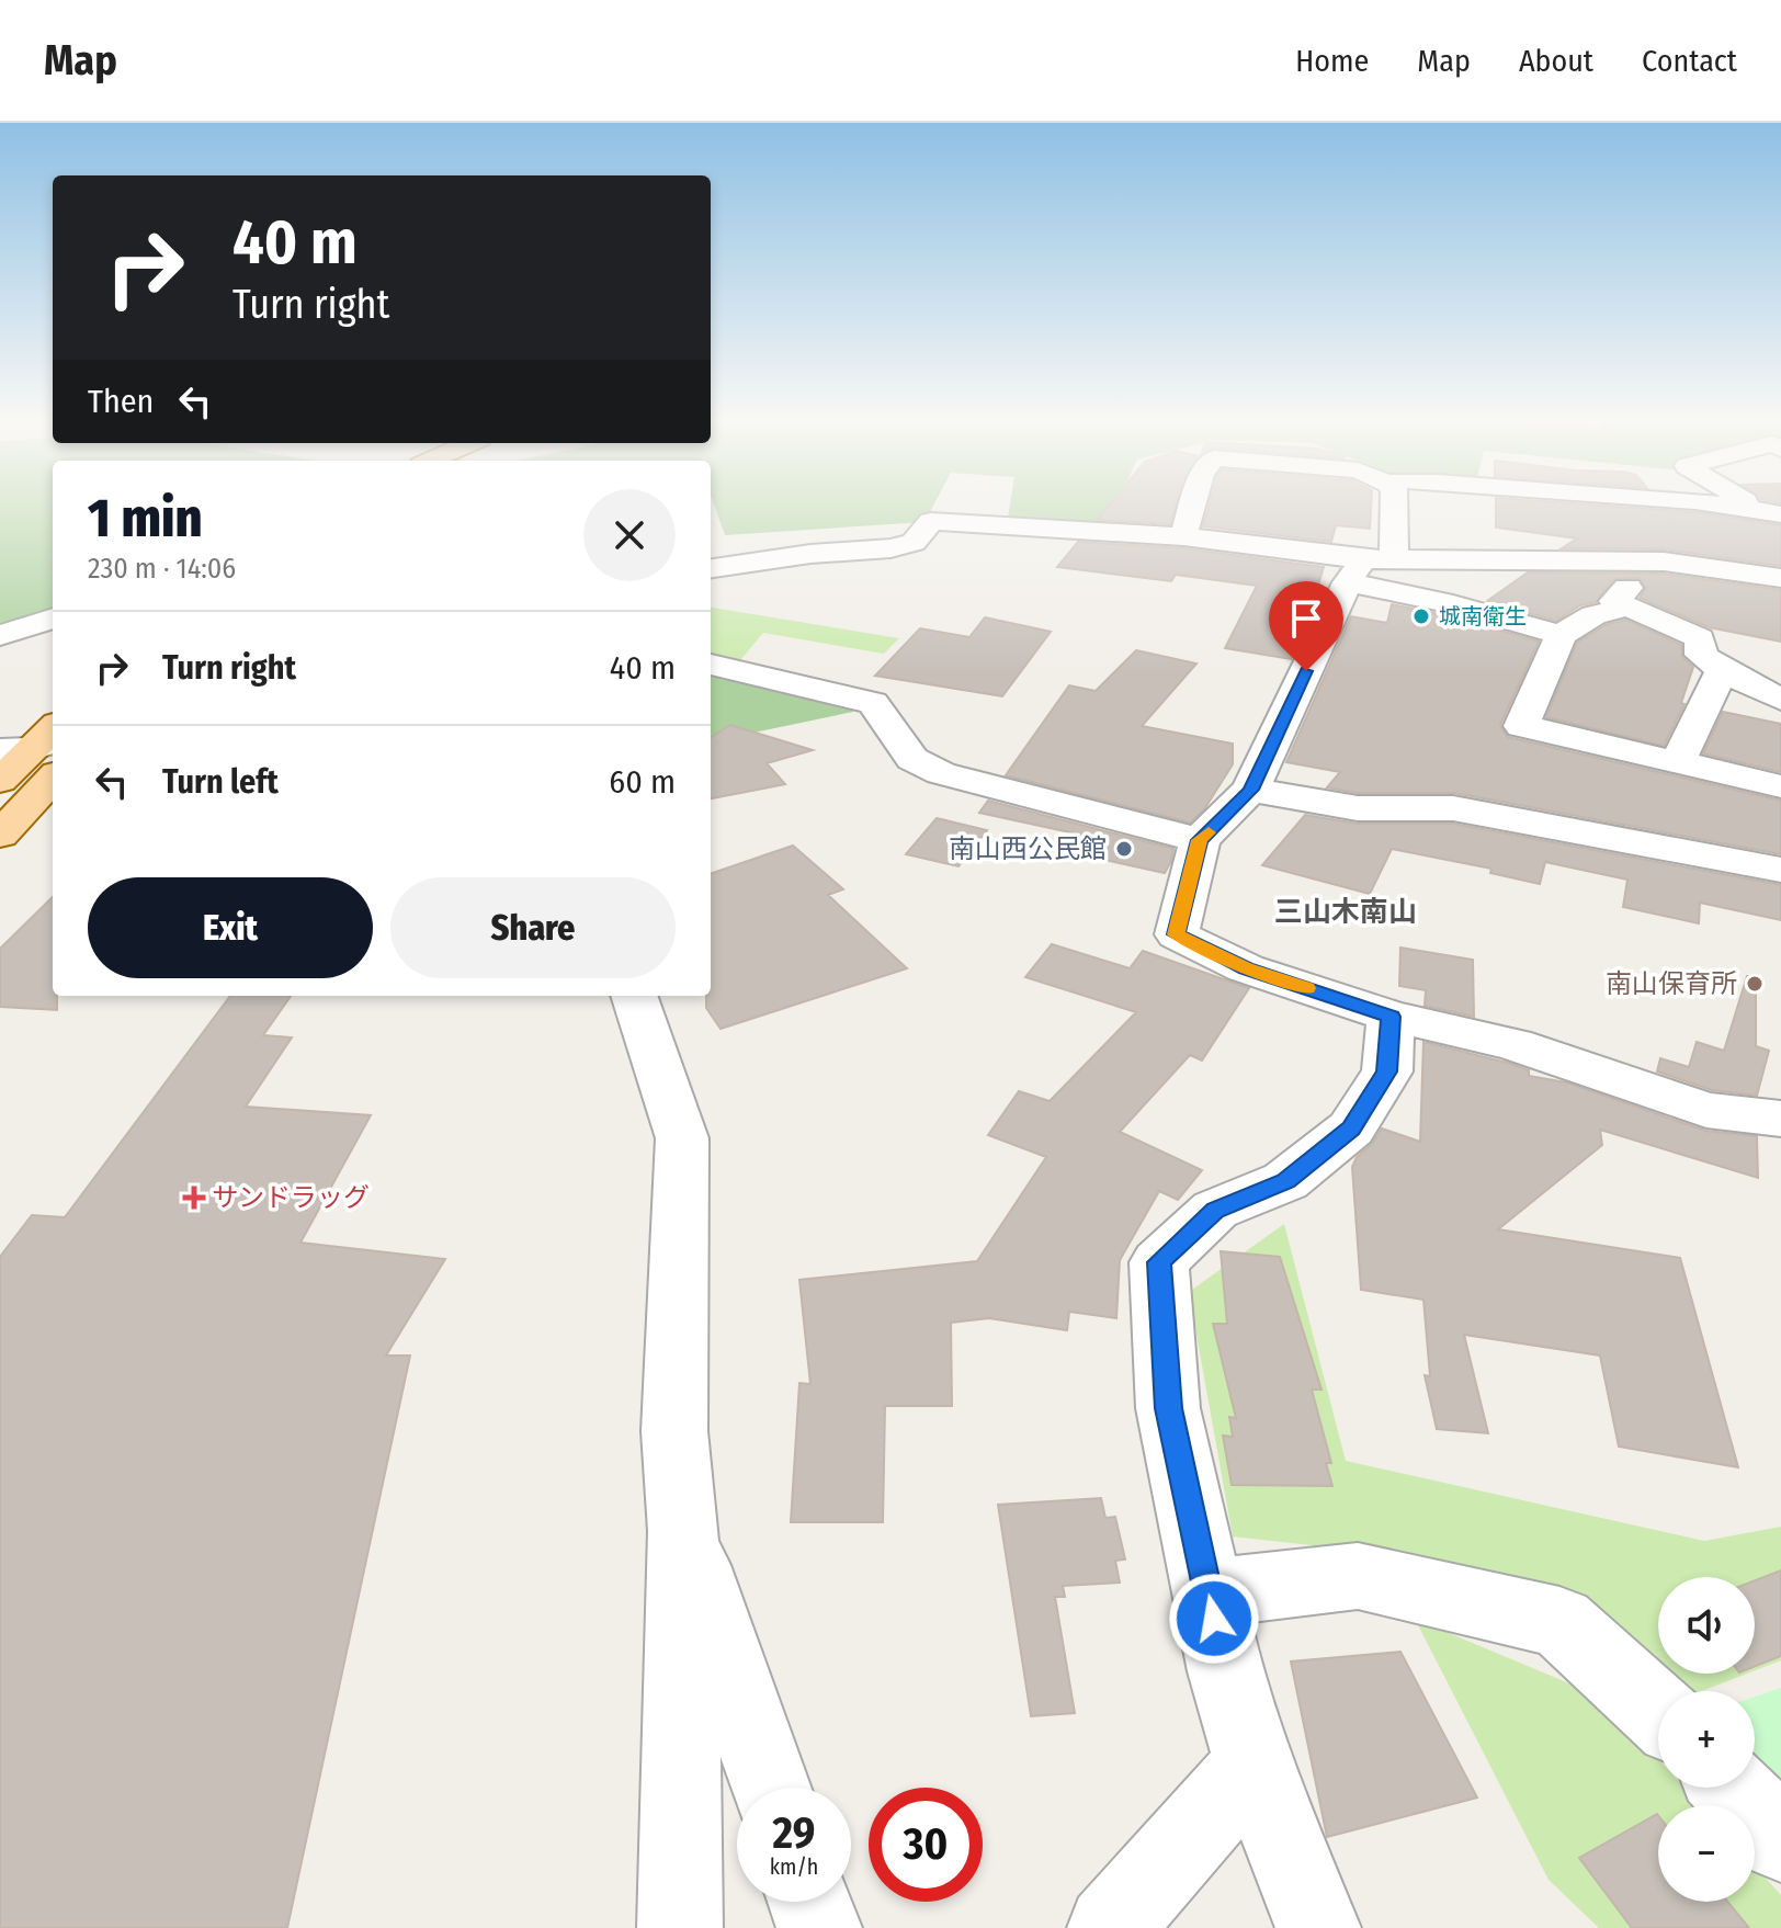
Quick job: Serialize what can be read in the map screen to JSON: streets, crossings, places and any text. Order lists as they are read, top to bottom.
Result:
{
  "districts": ["三山木南山"],
  "places": {
    "other": ["城南衛生", "南山西公民館", "南山保育所"],
    "health": ["サンドラッグ"]
  },
  "page": {
    "header": "Map",
    "nav": [
      "Home",
      "Map",
      "About",
      "Contact"
    ],
    "turn": ["40 m", "Turn right"],
    "then": "Then",
    "heading": ["1 min", "230 m · 14:06"],
    "list": [
      {
        "name": "Turn right",
        "value": "40 m"
      },
      {
        "name": "Turn left",
        "value": "60 m"
      }
    ],
    "buttons": ["Exit", "Share"],
    "map_buttons": ["+", "−"],
    "speed": "29 km/h",
    "limit": "30"
  }
}
